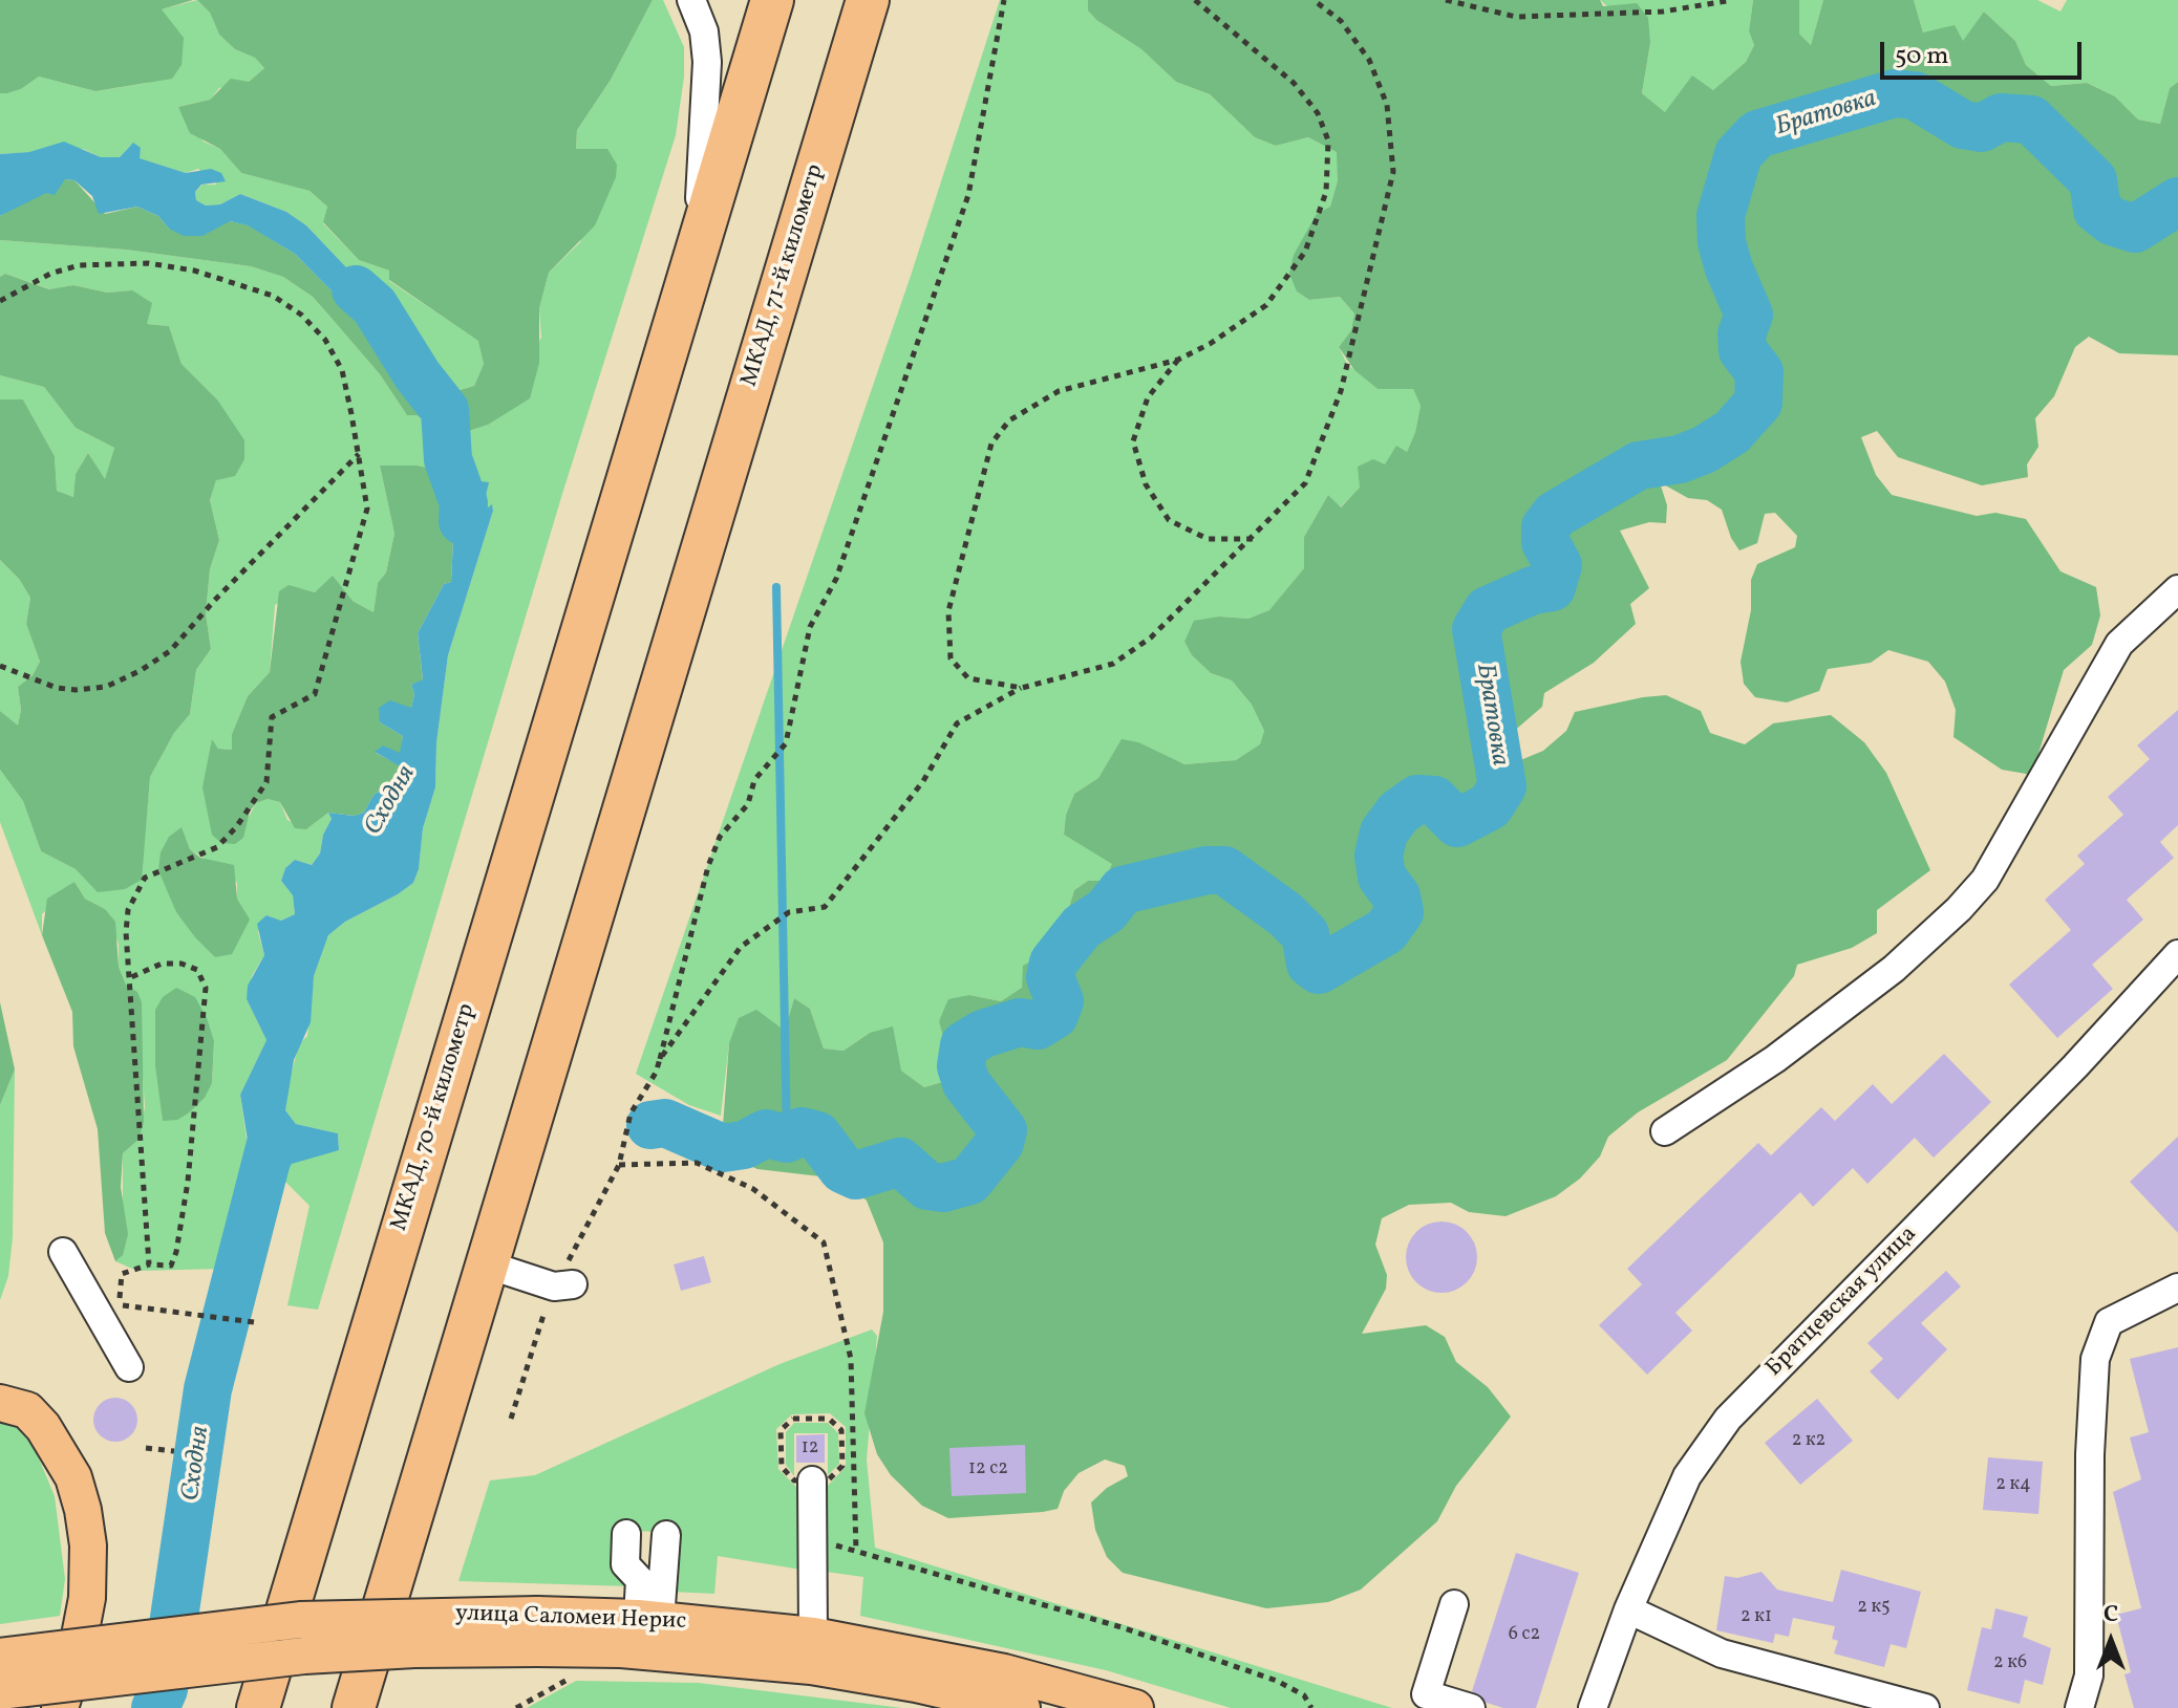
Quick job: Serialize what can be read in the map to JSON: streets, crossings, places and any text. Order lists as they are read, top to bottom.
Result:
{
  "streets": {
    "highway": ["МКАД, 71-й километр", "МКАД, 70-й километр"],
    "main road": ["улица Саломеи Нерис"],
    "street": ["Братцевская улица"]
  },
  "water": ["Братовка", "Сходня"],
  "house_numbers": [
    "2 к2",
    "12",
    "12 с2",
    "2 к4",
    "2 к5",
    "2 к1",
    "6 с2",
    "2 к6"
  ],
  "scale_bar": "50 m",
  "north": "top"
}
